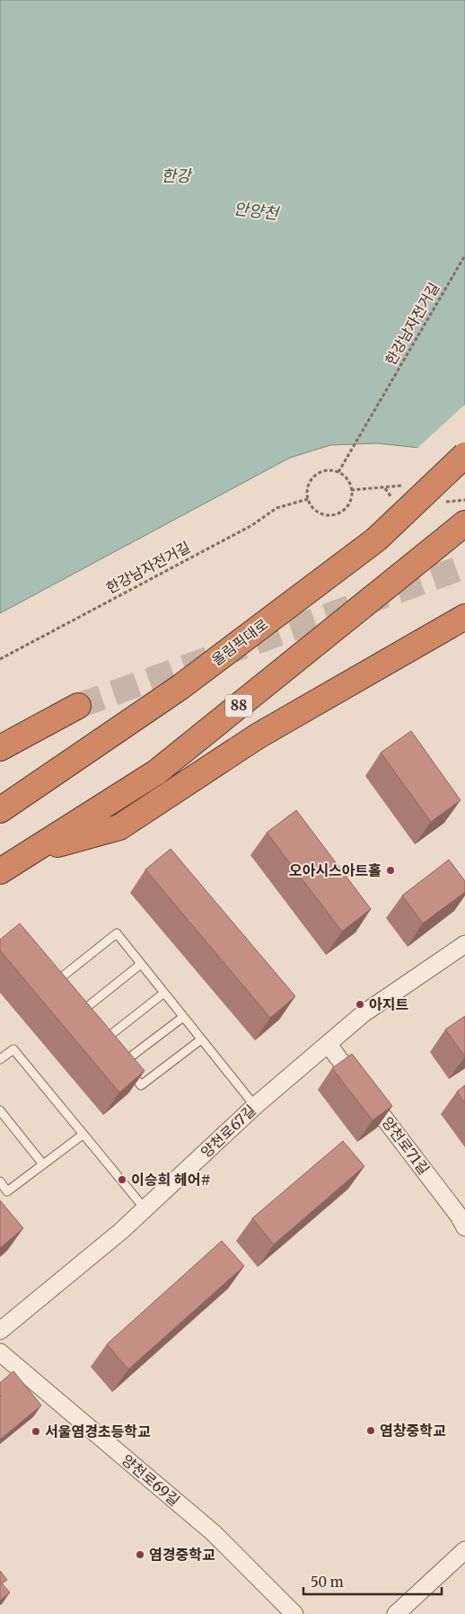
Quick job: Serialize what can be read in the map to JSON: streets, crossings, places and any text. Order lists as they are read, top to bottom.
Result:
{
  "streets": {
    "highway": ["올림픽대로", "88"],
    "street": ["양천로67길", "양천로71길", "양천로69길"],
    "path": ["한강남자전거길"]
  },
  "crossings": [
    ["양천로67길", "양천로71길"]
  ],
  "water": ["한강", "안양천"],
  "places": [
    "오아시스아트홀",
    "아지트",
    "이승희 헤어#",
    "염창중학교",
    "서울염경초등학교",
    "염경중학교"
  ],
  "scale_bar": "50 m"
}
